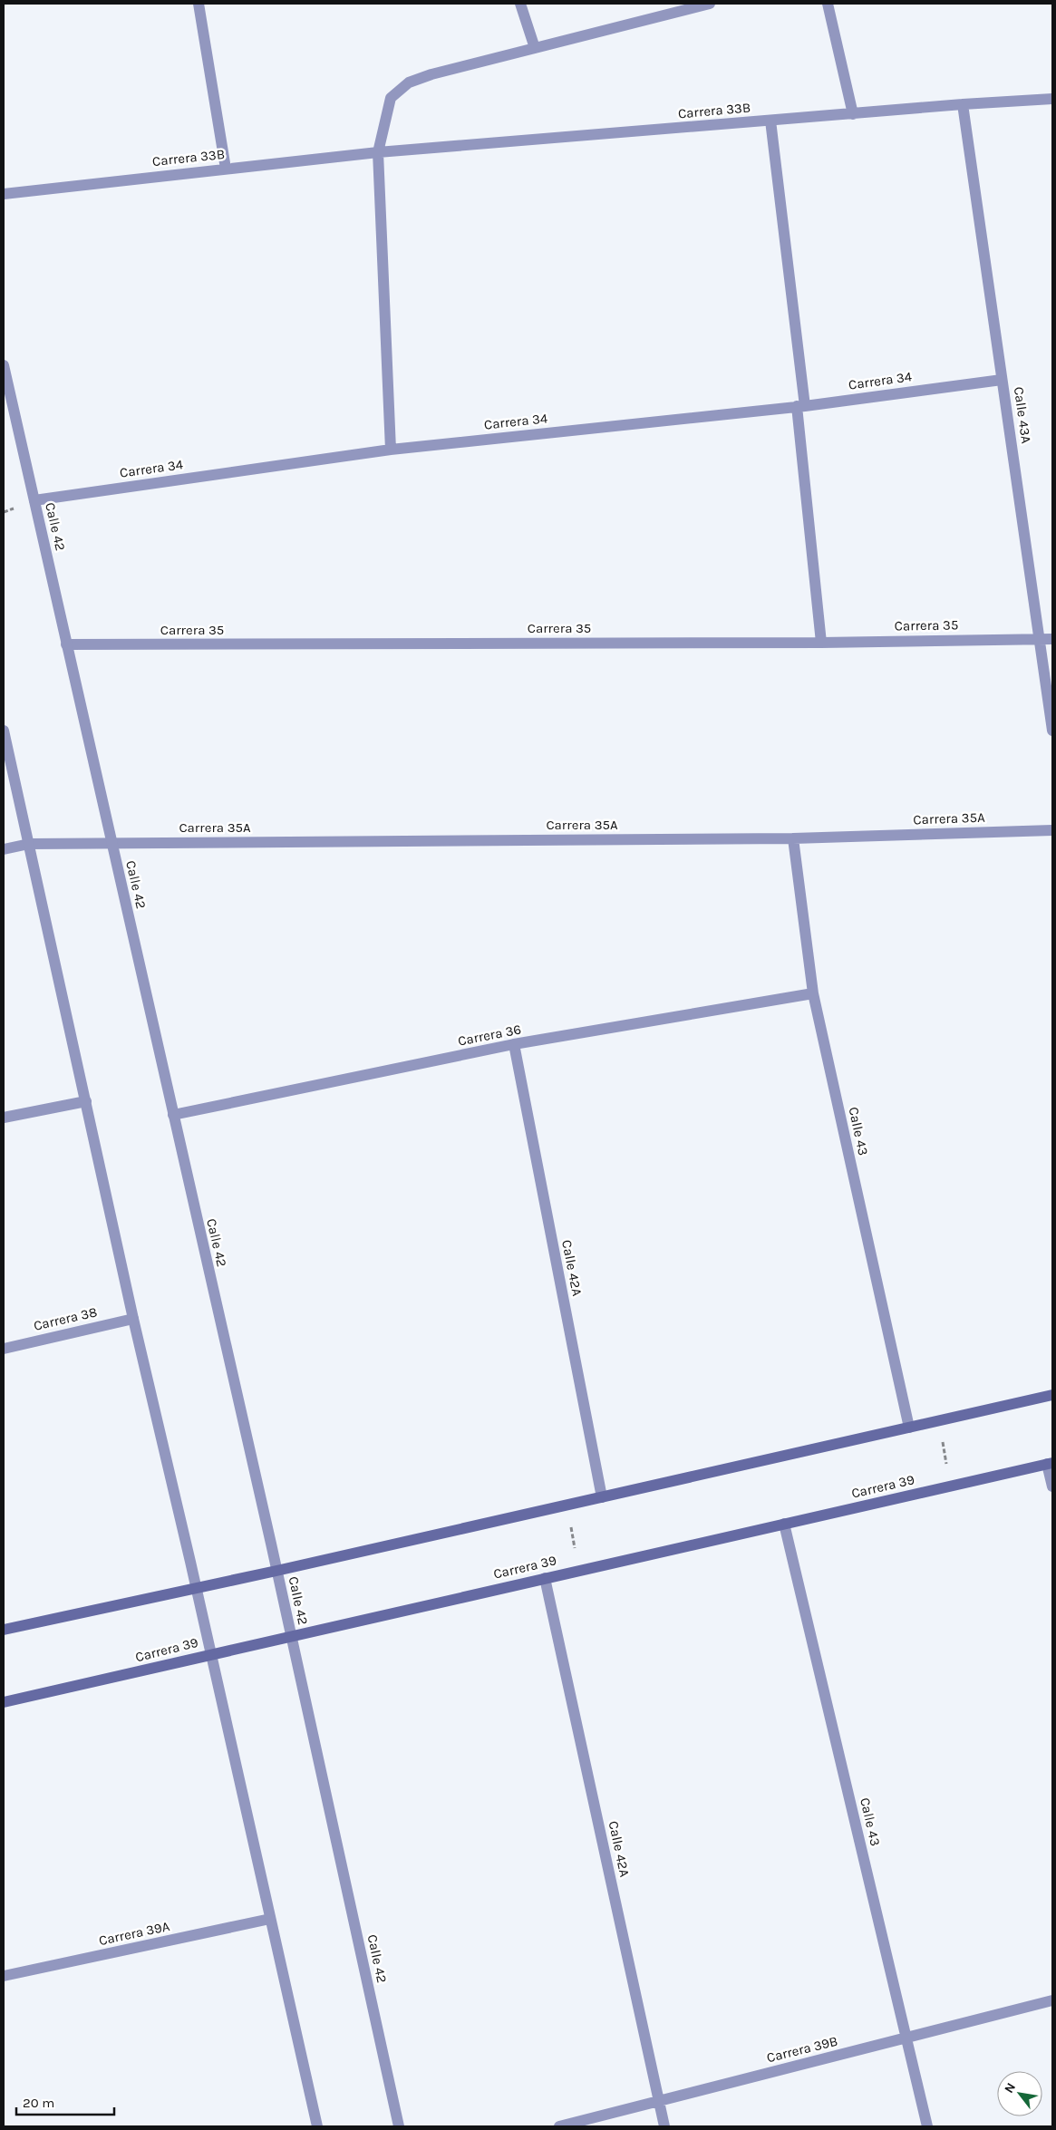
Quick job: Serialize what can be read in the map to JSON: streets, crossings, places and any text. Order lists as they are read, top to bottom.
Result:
{
  "streets": {
    "main road": ["Carrera 39"],
    "street": [
      "Carrera 33B",
      "Carrera 34",
      "Calle 43A",
      "Calle 42",
      "Carrera 35",
      "Carrera 35A",
      "Carrera 36",
      "Calle 43",
      "Calle 42A",
      "Carrera 38",
      "Carrera 39A",
      "Carrera 39B"
    ]
  },
  "crossings": [
    ["Carrera 33B", "Calle 43A"],
    ["Carrera 34", "Calle 43A"],
    ["Carrera 34", "Calle 42"],
    ["Calle 43A", "Carrera 35"],
    ["Calle 42", "Carrera 35"],
    ["Calle 42", "Carrera 35A"],
    ["Calle 42", "Carrera 36"],
    ["Calle 42", "Carrera 39"],
    ["Carrera 35A", "Calle 43"],
    ["Carrera 36", "Calle 43"],
    ["Carrera 36", "Calle 42A"],
    ["Calle 43", "Carrera 39"],
    ["Calle 43", "Carrera 39B"],
    ["Calle 42A", "Carrera 39"],
    ["Calle 42A", "Carrera 39B"]
  ],
  "scale_bar": "20 m",
  "north": "top left"
}
